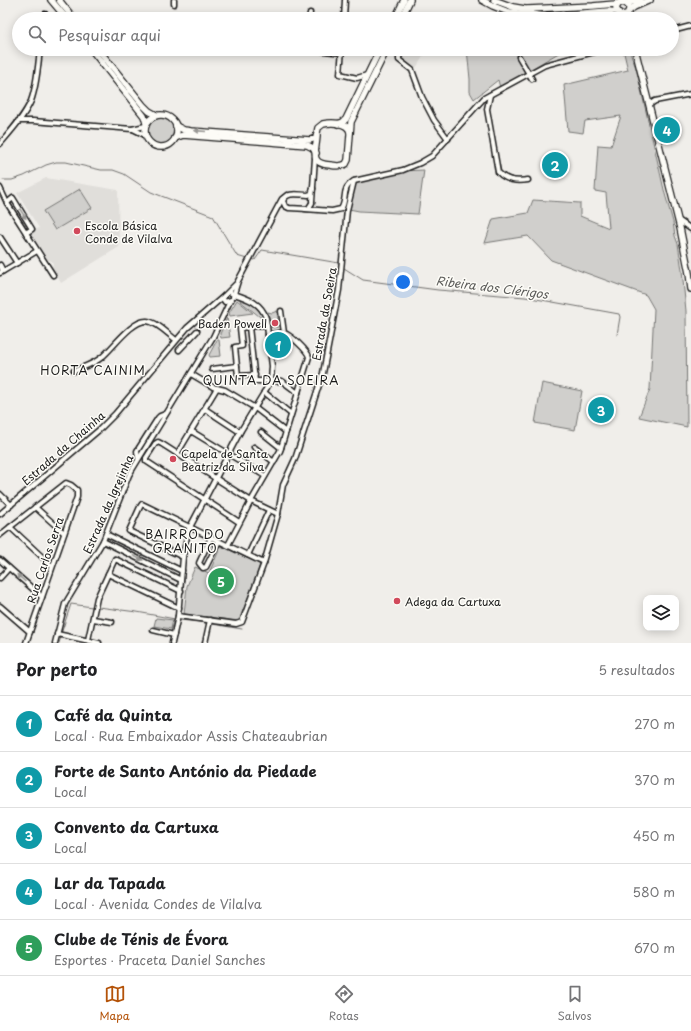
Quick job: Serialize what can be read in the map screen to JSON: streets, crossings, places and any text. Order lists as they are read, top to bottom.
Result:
{
  "streets": {
    "street": [
      "Estrada da Soeira",
      "Estrada da Chainha",
      "Estrada da Igrejinha",
      "Rua Carlos Serra"
    ]
  },
  "districts": ["HORTA CAINIM", "QUINTA DA SOEIRA", "BAIRRO DO GRANITO"],
  "water": ["Ribeira dos Clérigos"],
  "places": [
    "Escola Básica Conde de Vilalva",
    "Baden Powell",
    "Capela de Santa Beatriz da Silva",
    "Adega da Cartuxa"
  ],
  "page": {
    "search": "Pesquisar aqui",
    "pins": [
      "4",
      "2",
      "1",
      "3",
      "5"
    ],
    "heading": ["Por perto", "5 resultados"],
    "list": [
      {
        "mark": "1",
        "name": "Café da Quinta",
        "note": "Local · Rua Embaixador Assis Chateaubrian",
        "value": "270 m"
      },
      {
        "mark": "2",
        "name": "Forte de Santo António da Piedade",
        "note": "Local",
        "value": "370 m"
      },
      {
        "mark": "3",
        "name": "Convento da Cartuxa",
        "note": "Local",
        "value": "450 m"
      },
      {
        "mark": "4",
        "name": "Lar da Tapada",
        "note": "Local · Avenida Condes de Vilalva",
        "value": "580 m"
      },
      {
        "mark": "5",
        "name": "Clube de Ténis de Évora",
        "note": "Esportes · Praceta Daniel Sanches",
        "value": "670 m"
      }
    ],
    "nav": ["Mapa", "Rotas", "Salvos"]
  }
}
